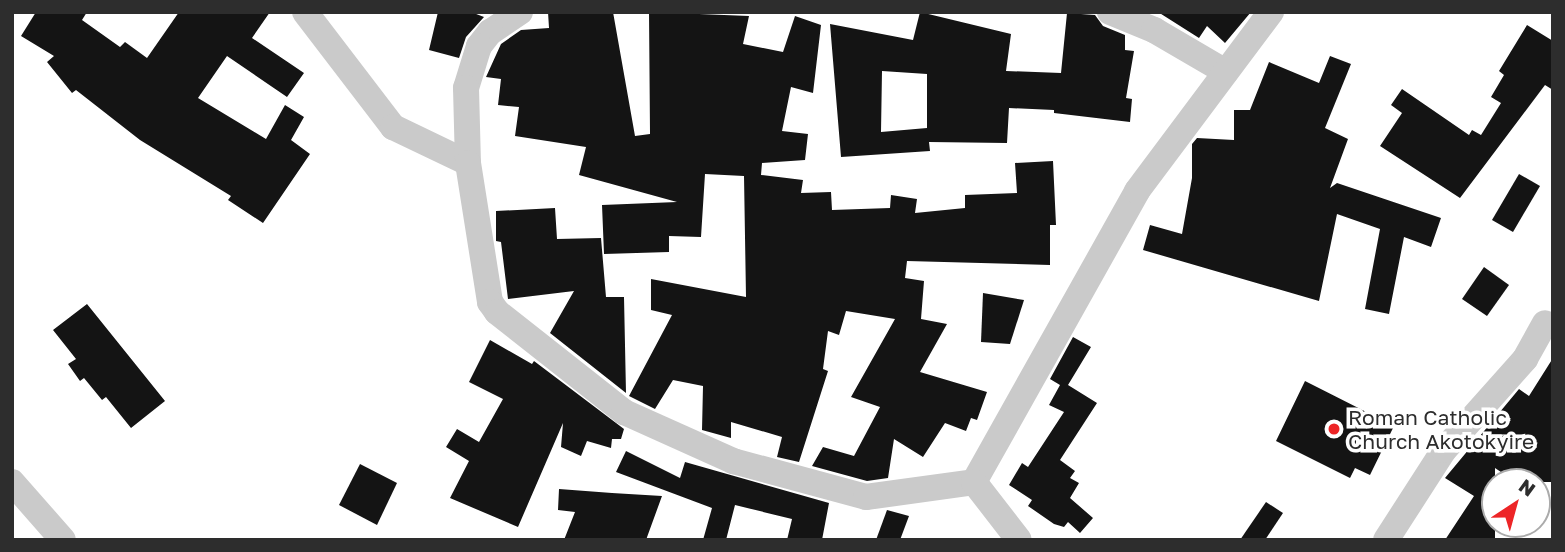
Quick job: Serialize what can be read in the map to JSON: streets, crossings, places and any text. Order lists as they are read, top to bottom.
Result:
{
  "places": ["Roman Catholic Church Akotokyire"],
  "north": "top right"
}
